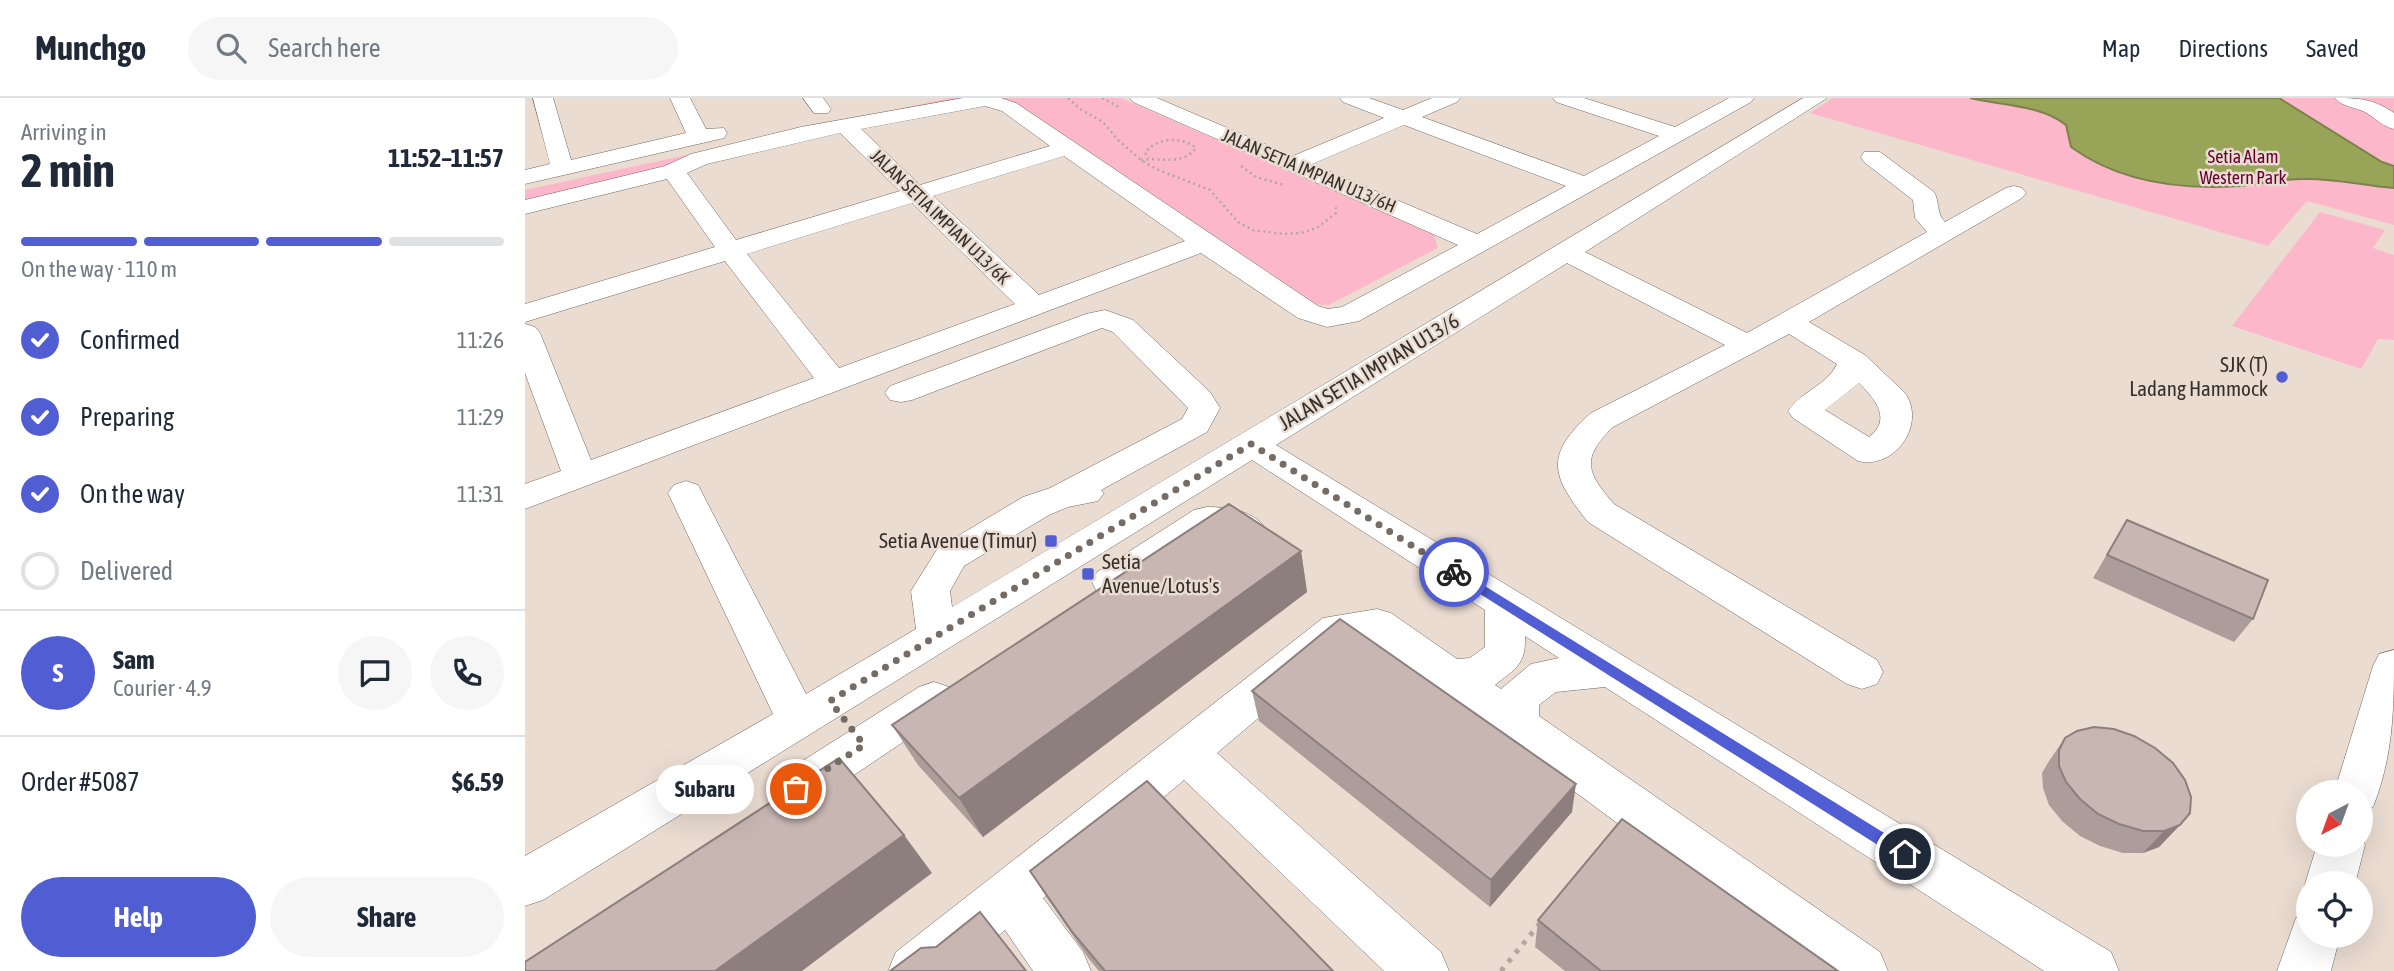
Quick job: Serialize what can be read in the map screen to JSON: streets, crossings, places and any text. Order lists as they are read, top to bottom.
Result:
{
  "streets": {
    "street": ["JALAN SETIA IMPIAN U13/6H", "JALAN SETIA IMPIAN U13/6K", "JALAN SETIA IMPIAN U13/6"]
  },
  "parks": ["Setia Alam Western Park"],
  "places": {
    "other": ["SJK (T) Ladang Hammock", "Subaru"],
    "transit": ["Setia Avenue (Timur)", "Setia Avenue/Lotus's"]
  },
  "north": "bottom left",
  "page": {
    "header": "Munchgo",
    "search": "Search here",
    "nav": ["Map", "Directions", "Saved"],
    "heading": ["2 min", "Arriving in", "11:52–11:57"],
    "panel": [
      "Sam",
      "Courier · 4.9",
      "Order #5087",
      "$6.59"
    ],
    "bar": "On the way · 110 m",
    "list": [
      ["Confirmed", "11:26"],
      ["Preparing", "11:29"],
      ["On the way", "11:31"],
      "Delivered"
    ],
    "round": "S",
    "bubble": "Subaru",
    "buttons": ["Help", "Share"]
  }
}
